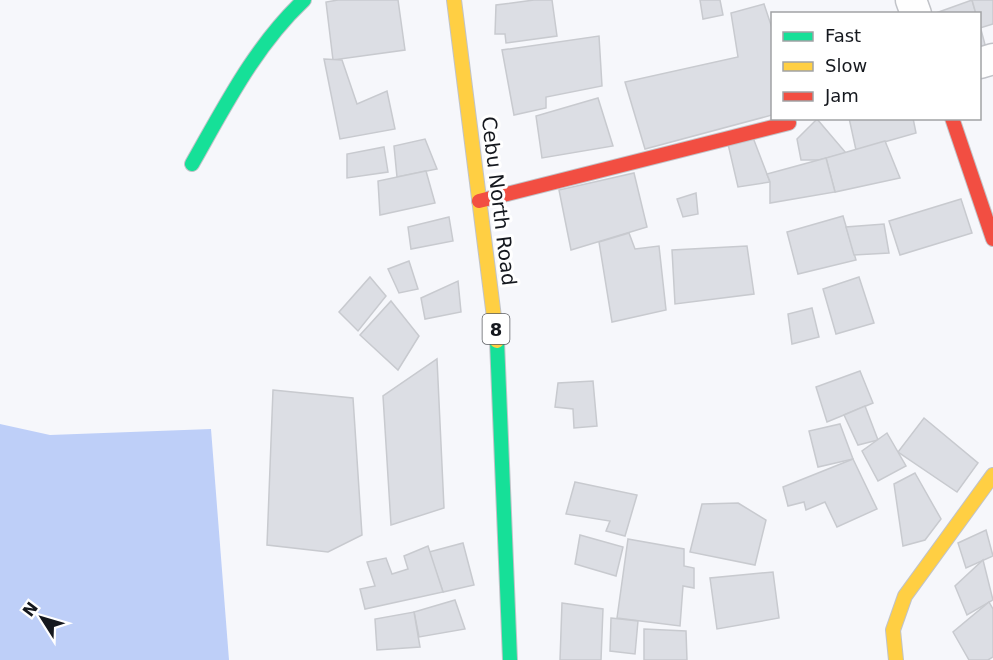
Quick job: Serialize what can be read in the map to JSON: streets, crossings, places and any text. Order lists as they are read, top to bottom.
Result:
{
  "streets": {
    "street": ["Cebu North Road", "8"]
  },
  "legend": ["Fast", "Slow", "Jam"],
  "north": "top left"
}
